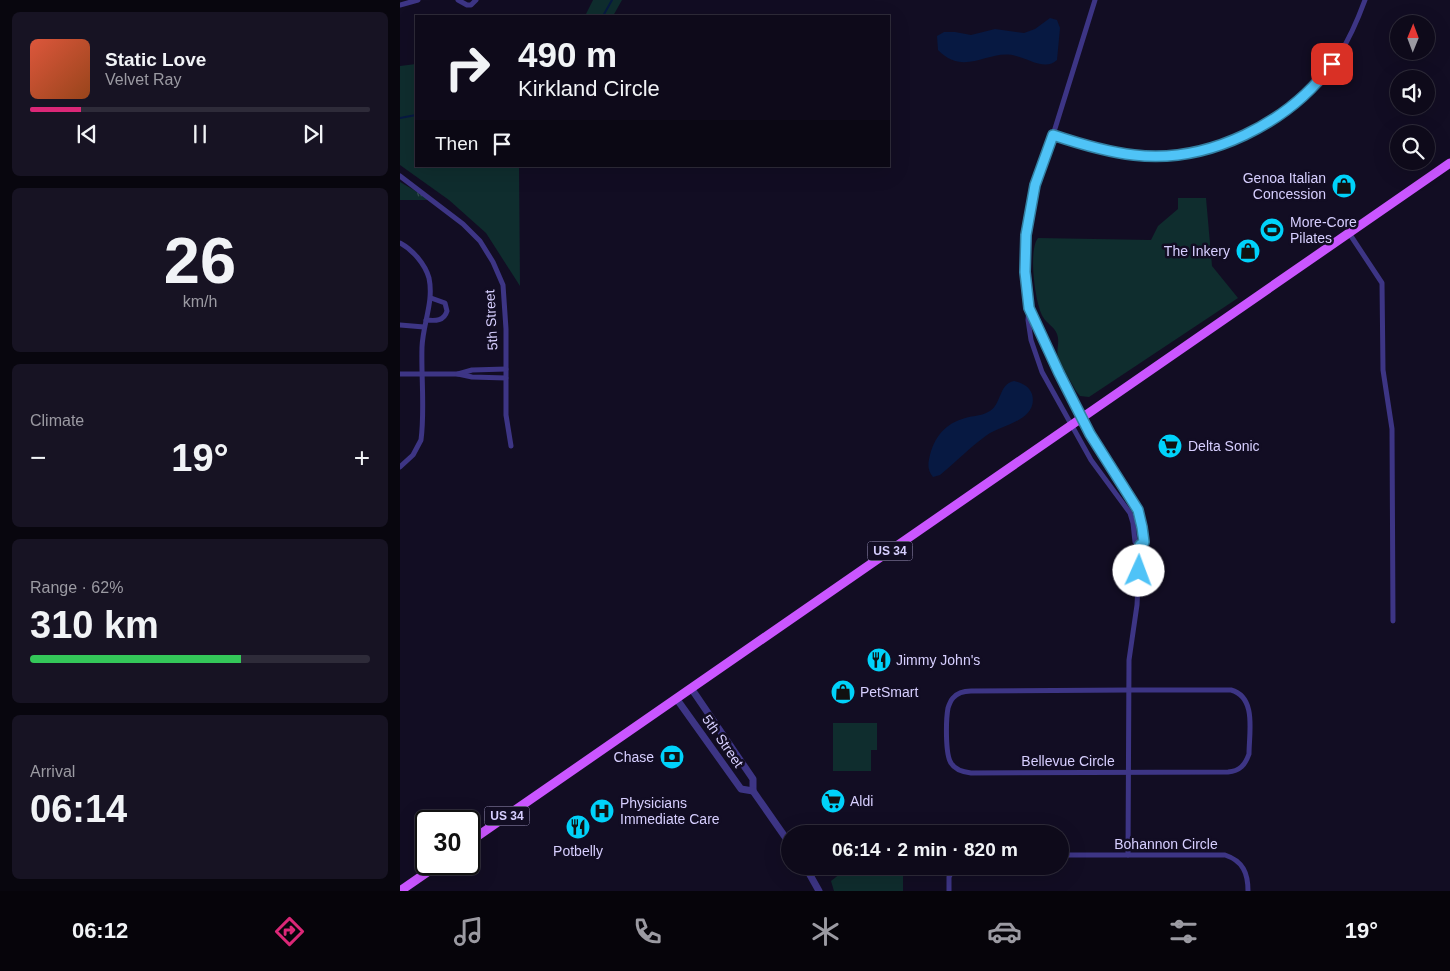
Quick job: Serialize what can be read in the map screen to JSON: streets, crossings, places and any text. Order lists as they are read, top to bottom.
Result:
{
  "streets": {
    "main road": ["US 34"],
    "street": ["5th Street", "Bellevue Circle", "Bohannon Circle"]
  },
  "crossings": [
    ["5th Street", "US 34"]
  ],
  "places": {
    "shop": ["Genoa Italian Concession", "The Inkery", "PetSmart"],
    "sports": ["More-Core Pilates"],
    "supermarket": ["Delta Sonic", "Aldi"],
    "restaurant": ["Jimmy John's", "Potbelly"],
    "bank": ["Chase"],
    "hospital": ["Physicians Immediate Care"]
  },
  "north": "top",
  "page": {
    "turn": ["490 m", "Kirkland Circle"],
    "song": ["Static Love", "Velvet Ray"],
    "then": "Then",
    "tile": [
      ["26", "km/h"],
      "Climate",
      ["Range · 62%", "310 km"],
      ["Arrival", "06:14"]
    ],
    "heat": ["−", "19°", "+"],
    "limit": "30",
    "trip": "06:14 · 2 min · 820 m",
    "tabs": ["06:12", "19°"]
  }
}
